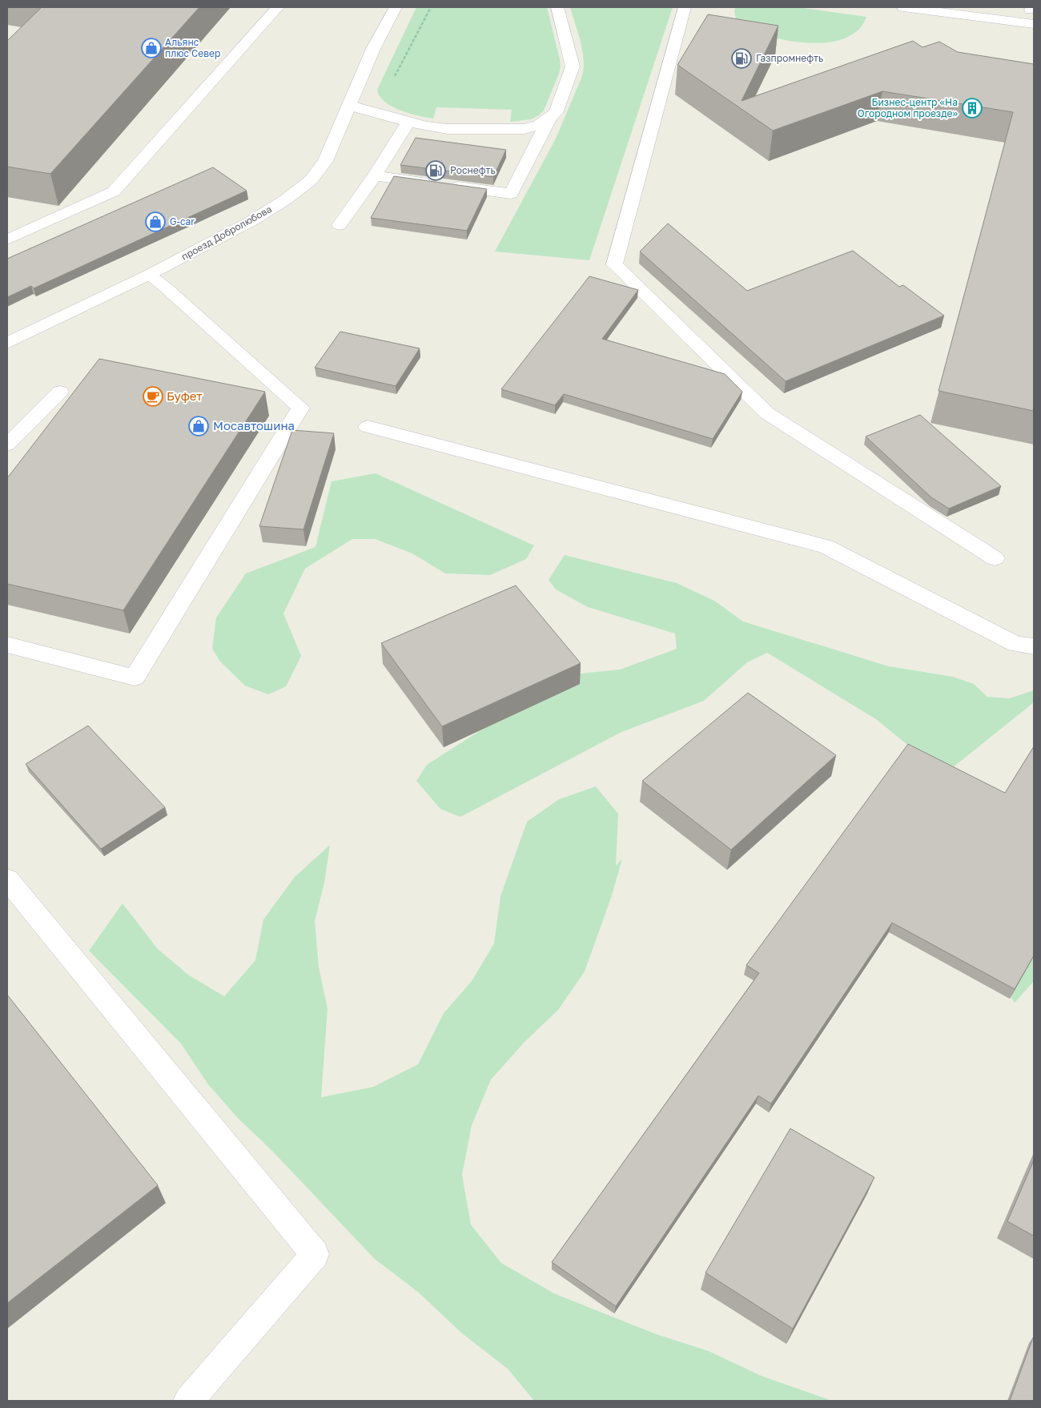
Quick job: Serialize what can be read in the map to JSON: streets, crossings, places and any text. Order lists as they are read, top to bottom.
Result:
{
  "streets": {
    "street": ["проезд Добролюбова"]
  },
  "places": {
    "shop": ["Альянс плюс Север", "G-car", "Мосавтошина"],
    "fuel station": ["Газпромнефть", "Роснефть"],
    "building": ["Бизнес-центр «На Огородном проезде»"],
    "cafe": ["Буфет"]
  }
}
